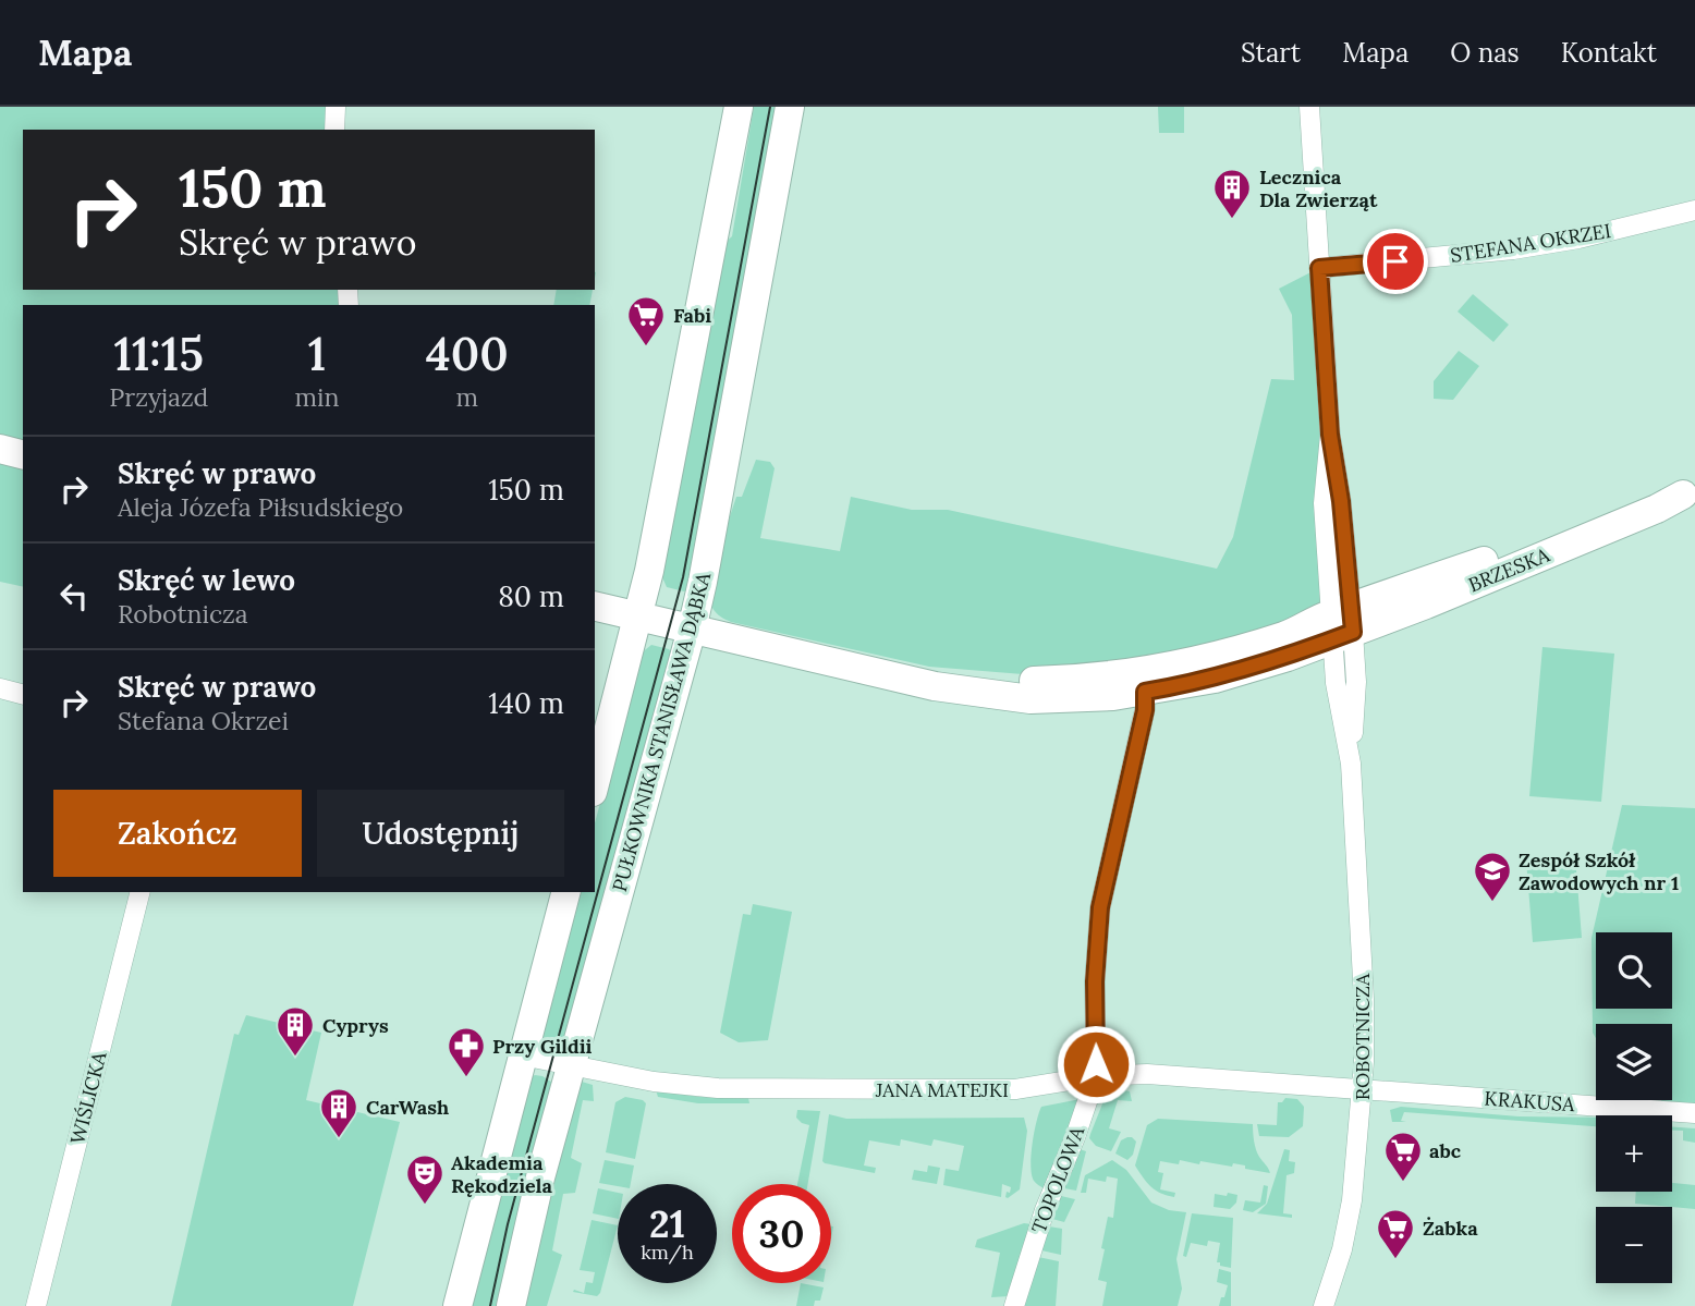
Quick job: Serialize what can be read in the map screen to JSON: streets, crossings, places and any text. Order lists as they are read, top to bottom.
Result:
{
  "streets": {
    "street": [
      "STEFANA OKRZEI",
      "BRZESKA",
      "PUŁKOWNIKA STANISŁAWA DĄBKA",
      "ROBOTNICZA",
      "JANA MATEJKI",
      "WIŚLICKA",
      "KRAKUSA",
      "TOPOLOWA"
    ]
  },
  "crossings": [
    ["STEFANA OKRZEI", "ROBOTNICZA"],
    ["BRZESKA", "ROBOTNICZA"],
    ["PUŁKOWNIKA STANISŁAWA DĄBKA", "JANA MATEJKI"],
    ["ROBOTNICZA", "JANA MATEJKI"],
    ["ROBOTNICZA", "KRAKUSA"],
    ["JANA MATEJKI", "KRAKUSA"],
    ["JANA MATEJKI", "TOPOLOWA"]
  ],
  "places": {
    "building": ["Lecznica Dla Zwierząt", "Cyprys", "CarWash"],
    "supermarket": ["Fabi", "abc", "Żabka"],
    "school or university": ["Zespół Szkół Zawodowych nr 1"],
    "pharmacy": ["Przy Gildii"],
    "theatre": ["Akademia Rękodziela"]
  },
  "page": {
    "header": "Mapa",
    "nav": [
      "Start",
      "Mapa",
      "O nas",
      "Kontakt"
    ],
    "turn": ["150 m", "Skręć w prawo"],
    "eta": [
      "11:15",
      "Przyjazd",
      "1",
      "min",
      "400",
      "m"
    ],
    "list": [
      {
        "name": "Skręć w prawo",
        "note": "Aleja Józefa Piłsudskiego",
        "value": "150 m"
      },
      {
        "name": "Skręć w lewo",
        "note": "Robotnicza",
        "value": "80 m"
      },
      {
        "name": "Skręć w prawo",
        "note": "Stefana Okrzei",
        "value": "140 m"
      }
    ],
    "buttons": ["Zakończ", "Udostępnij"],
    "map_buttons": ["+", "−"],
    "speed": "21 km/h",
    "limit": "30"
  }
}
